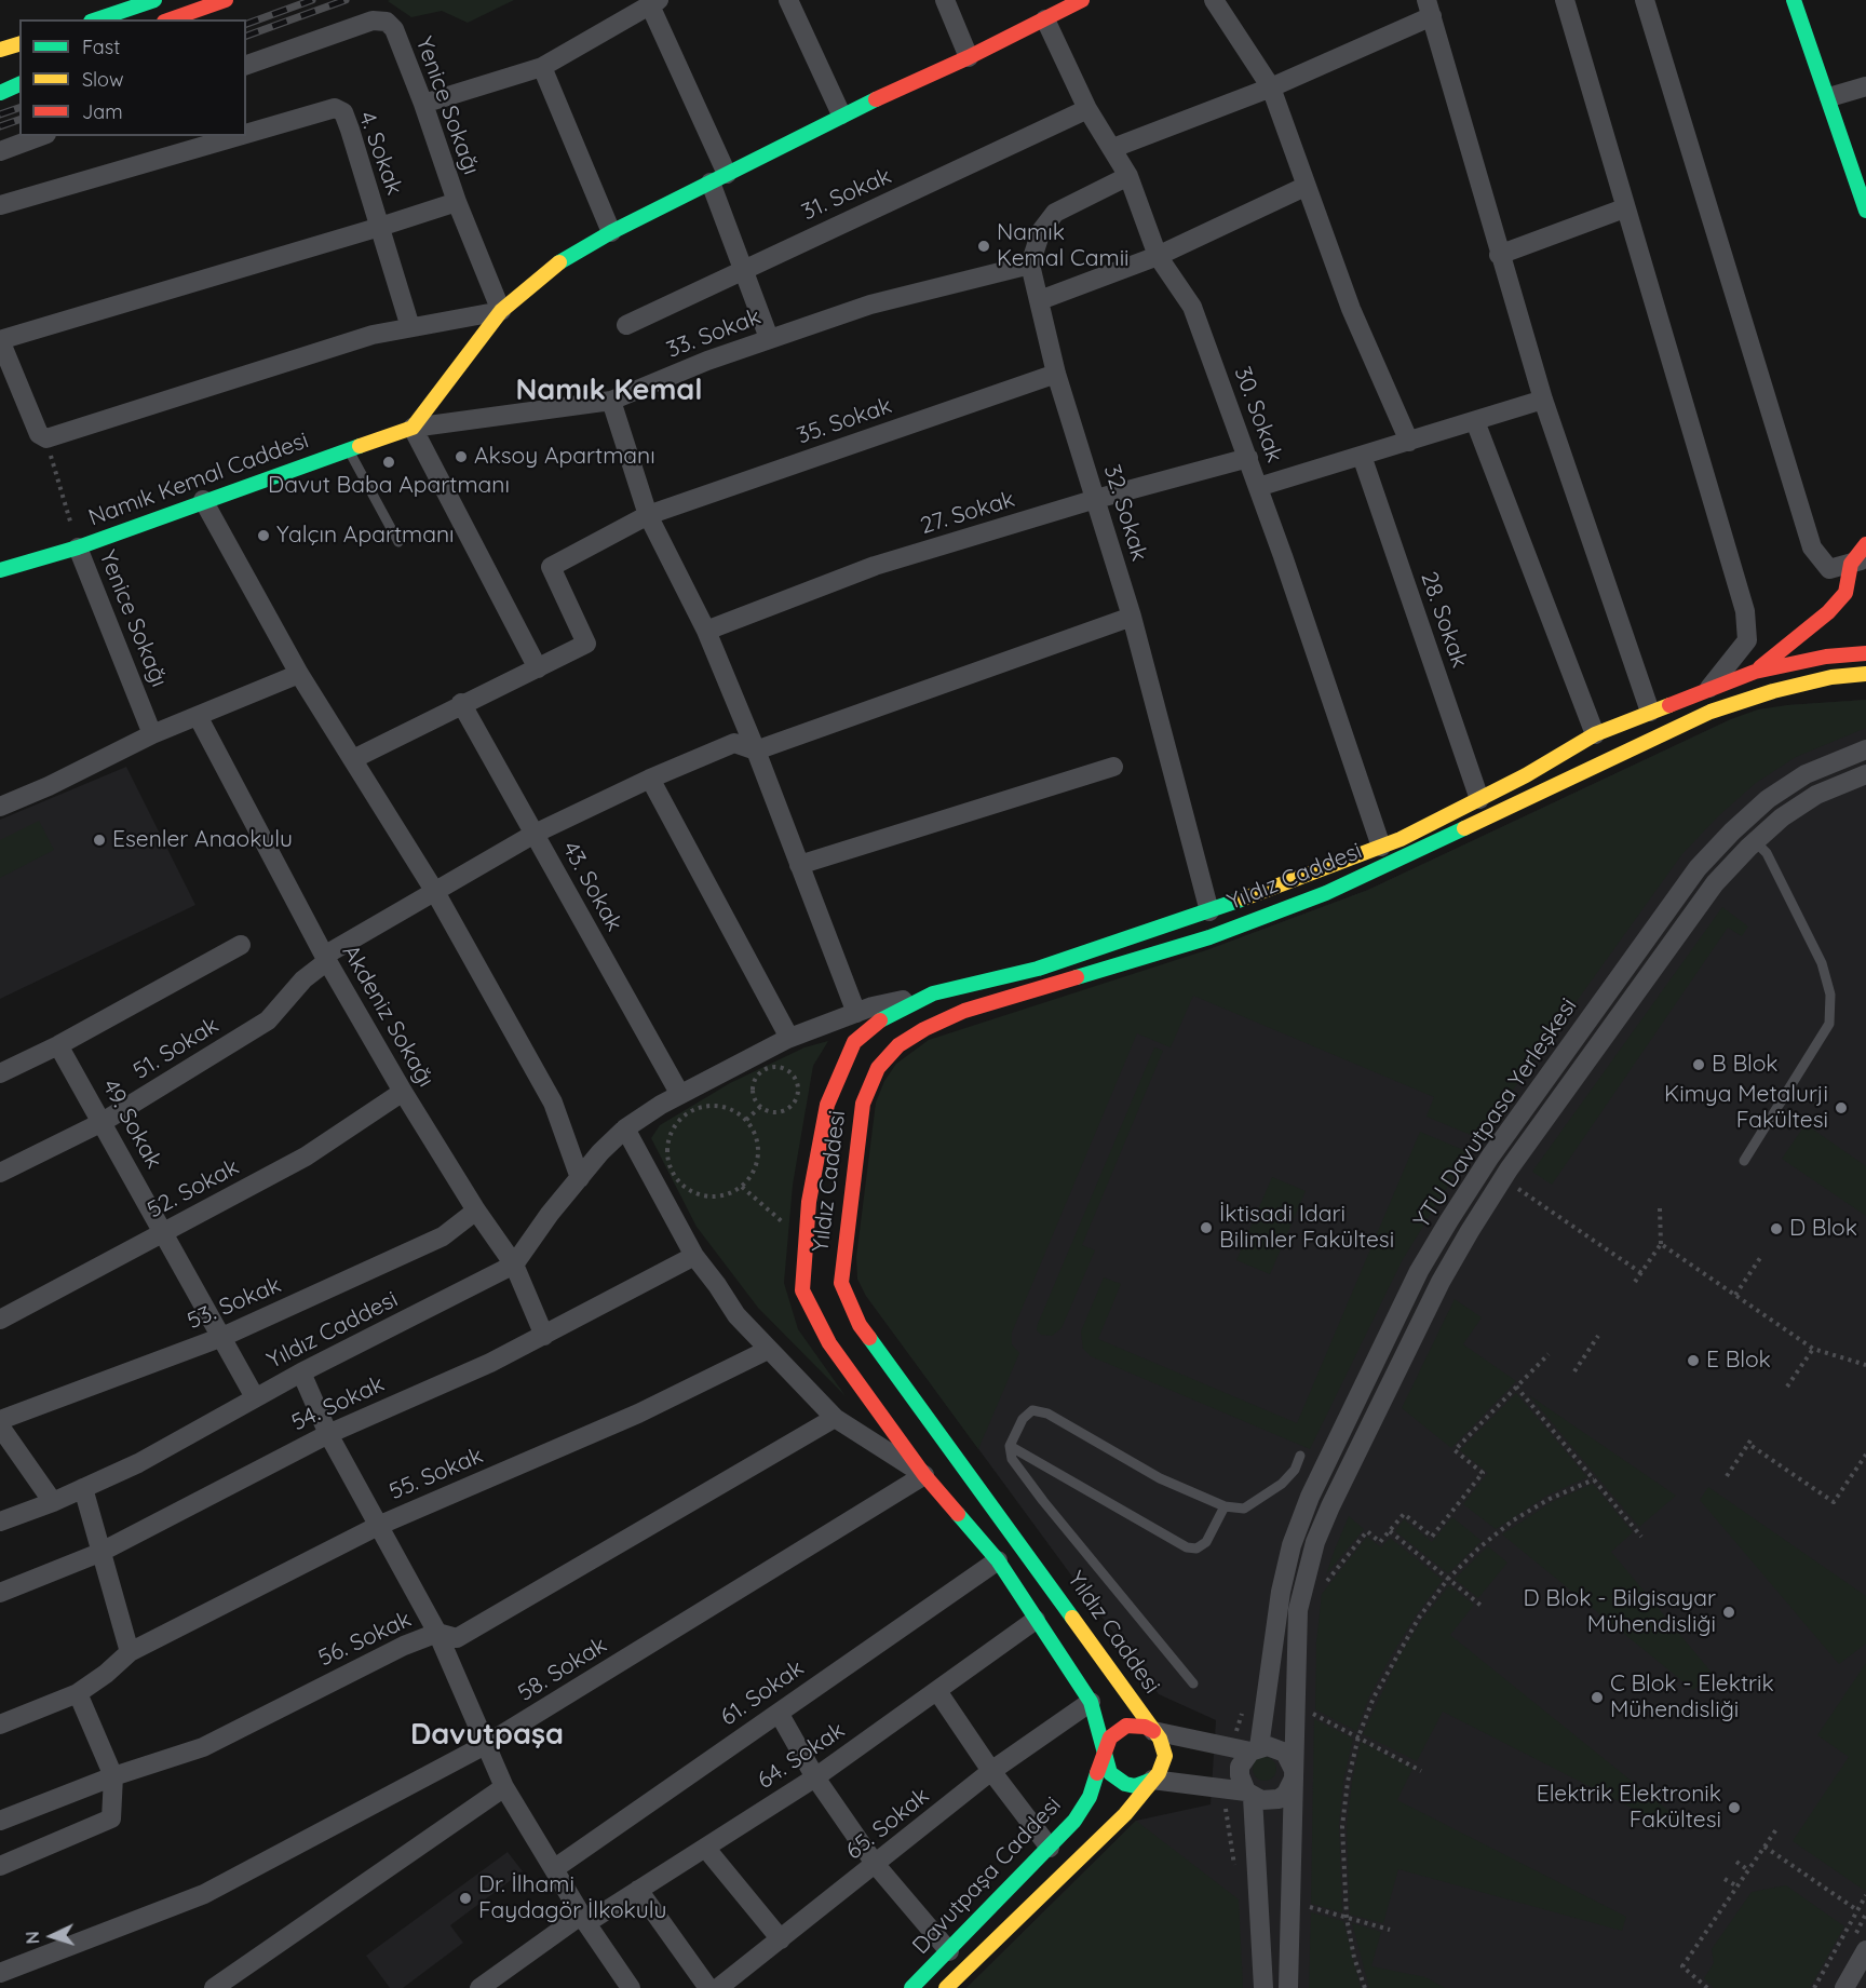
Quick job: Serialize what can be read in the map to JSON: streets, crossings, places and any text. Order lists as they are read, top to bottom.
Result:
{
  "streets": {
    "main road": ["Namık Kemal Caddesi", "Yıldız Caddesi", "Davutpaşa Caddesi"],
    "street": [
      "Yenice Sokağı",
      "4. Sokak",
      "31. Sokak",
      "33. Sokak",
      "30. Sokak",
      "35. Sokak",
      "27. Sokak",
      "32. Sokak",
      "28. Sokak",
      "43. Sokak",
      "Akdeniz Sokağı",
      "51. Sokak",
      "YTU Davutpasa Yerleşkesi",
      "49. Sokak",
      "52. Sokak",
      "53. Sokak",
      "54. Sokak",
      "55. Sokak",
      "56. Sokak",
      "58. Sokak",
      "61. Sokak",
      "64. Sokak",
      "65. Sokak"
    ]
  },
  "crossings": [
    ["Yenice Sokağı", "Namık Kemal Caddesi"],
    ["31. Sokak", "30. Sokak"],
    ["33. Sokak", "Namık Kemal Caddesi"],
    ["33. Sokak", "32. Sokak"],
    ["30. Sokak", "27. Sokak"],
    ["30. Sokak", "Yıldız Caddesi"],
    ["35. Sokak", "32. Sokak"],
    ["27. Sokak", "32. Sokak"],
    ["32. Sokak", "Yıldız Caddesi"],
    ["28. Sokak", "Yıldız Caddesi"],
    ["Yıldız Caddesi", "43. Sokak"],
    ["Yıldız Caddesi", "Akdeniz Sokağı"],
    ["Yıldız Caddesi", "49. Sokak"],
    ["Yıldız Caddesi", "Davutpaşa Caddesi"],
    ["43. Sokak", "51. Sokak"],
    ["Akdeniz Sokağı", "51. Sokak"],
    ["Akdeniz Sokağı", "52. Sokak"],
    ["Akdeniz Sokağı", "53. Sokak"],
    ["Akdeniz Sokağı", "54. Sokak"],
    ["51. Sokak", "49. Sokak"],
    ["49. Sokak", "52. Sokak"],
    ["49. Sokak", "53. Sokak"]
  ],
  "districts": ["Namık Kemal", "Davutpaşa"],
  "places": [
    "Namık Kemal Camii",
    "Aksoy Apartmanı",
    "Davut Baba Apartmanı",
    "Yalçın Apartmanı",
    "Esenler Anaokulu",
    "B Blok",
    "Kimya Metalurji Fakültesi",
    "İktisadi Idari Bilimler Fakültesi",
    "D Blok",
    "E Blok",
    "D Blok - Bilgisayar Mühendisliği",
    "C Blok - Elektrik Mühendisliği",
    "Elektrik Elektronik Fakültesi",
    "Dr. İlhami Faydagör İlkokulu"
  ],
  "legend": ["Fast", "Slow", "Jam"],
  "north": "left"
}
